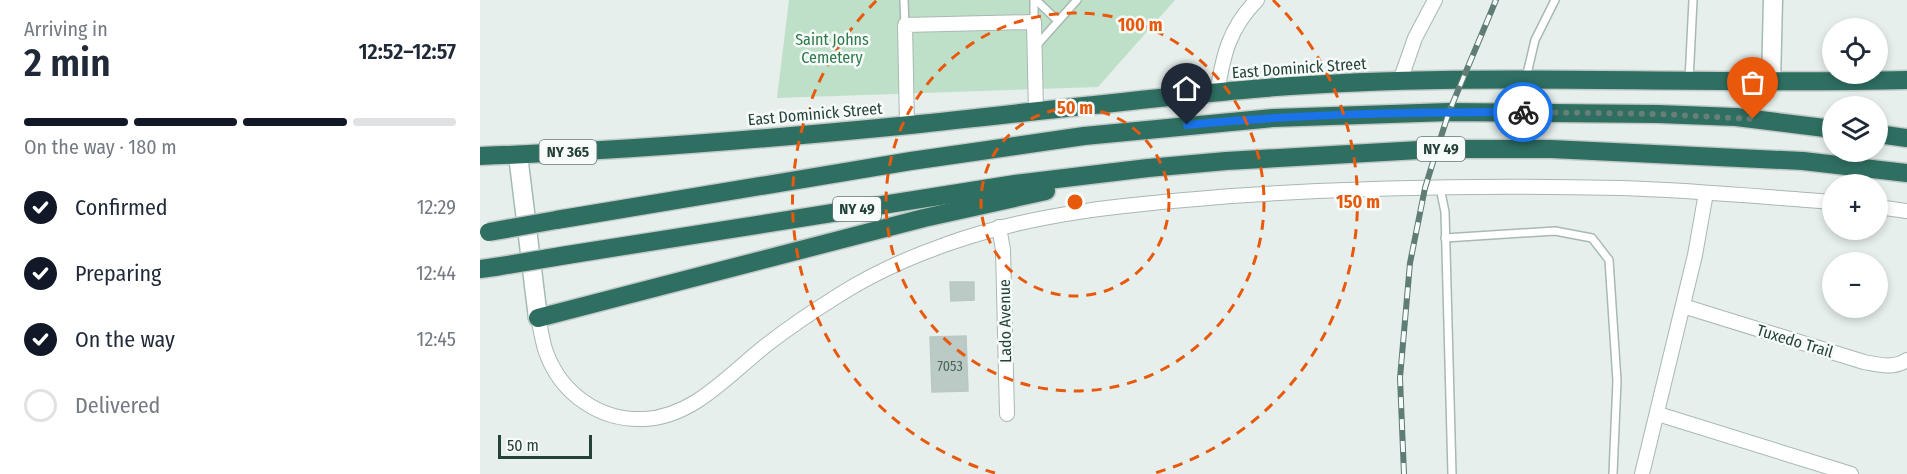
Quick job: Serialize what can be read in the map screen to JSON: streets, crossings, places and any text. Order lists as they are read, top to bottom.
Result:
{
  "streets": {
    "highway": ["East Dominick Street", "NY 49", "NY 365"],
    "street": ["Lado Avenue", "Tuxedo Trail"]
  },
  "parks": ["Saint Johns Cemetery"],
  "house_numbers": ["7053"],
  "scale_bar": "50 m",
  "page": {
    "heading": ["2 min", "Arriving in", "12:52–12:57"],
    "map_buttons": ["+", "−"],
    "bar": "On the way · 180 m",
    "list": [
      ["Confirmed", "12:29"],
      ["Preparing", "12:44"],
      ["On the way", "12:45"],
      "Delivered"
    ],
    "scale": "50 m"
  },
  "rings": ["100 m", "50 m", "150 m"]
}
